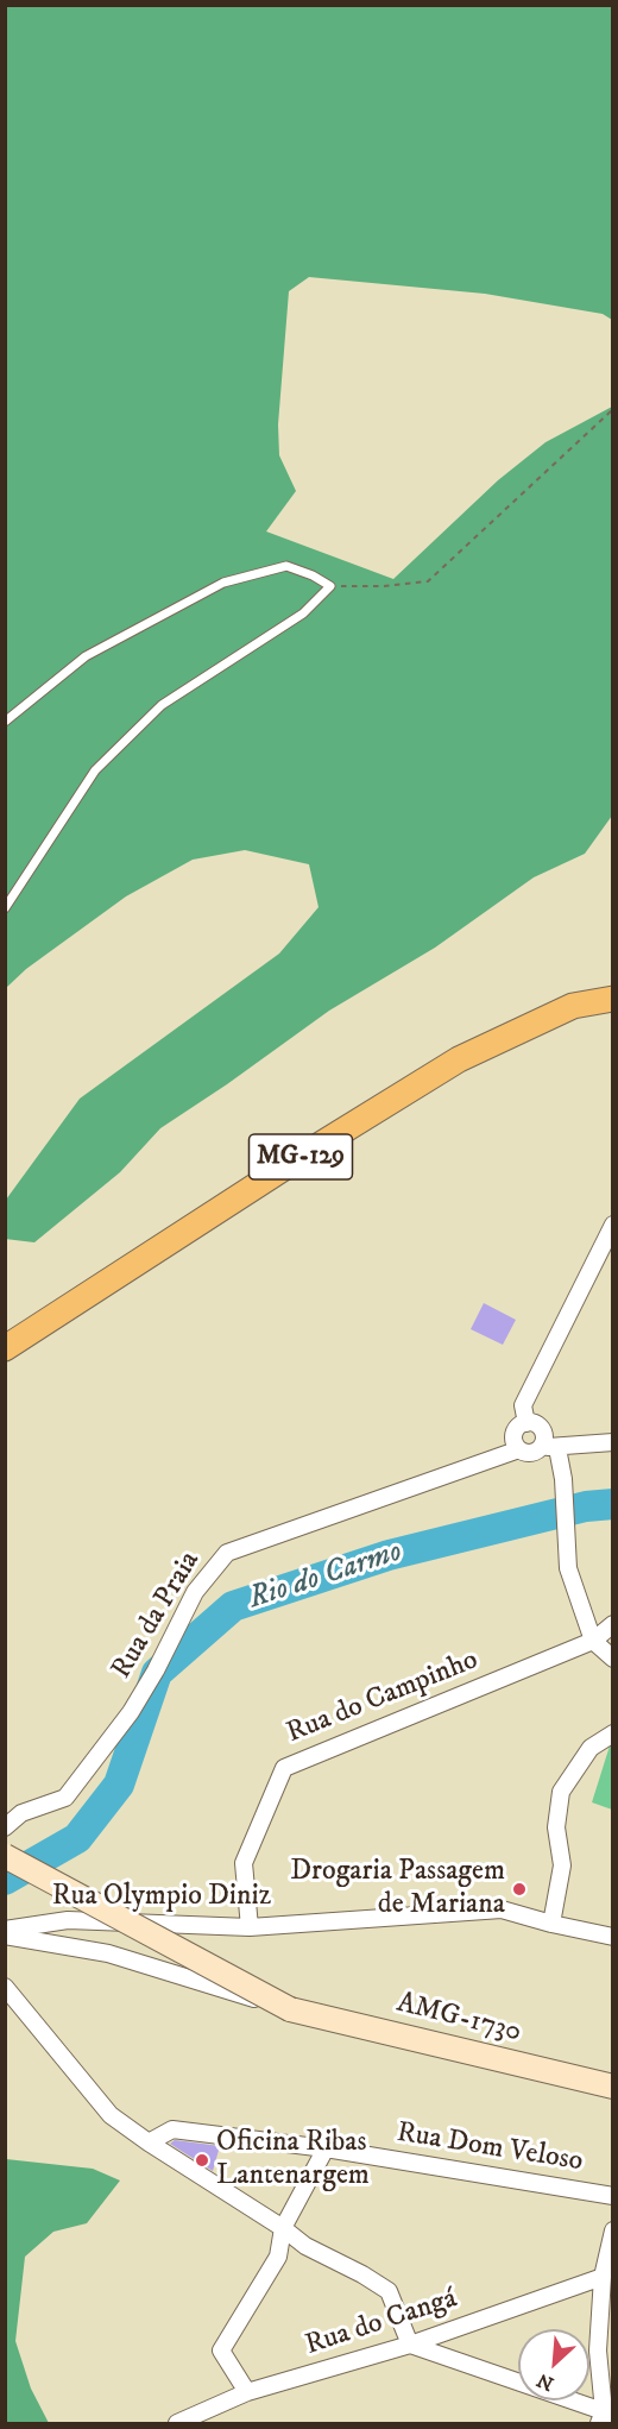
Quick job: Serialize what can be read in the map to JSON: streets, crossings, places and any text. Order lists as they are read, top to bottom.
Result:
{
  "streets": {
    "main road": ["MG-129", "AMG-1730"],
    "street": [
      "Rua da Praia",
      "Rua do Campinho",
      "Rua Olympio Diniz",
      "Rua Dom Veloso",
      "Rua do Cangá"
    ]
  },
  "crossings": [
    ["Rua do Campinho", "Rua Olympio Diniz"]
  ],
  "water": ["Rio do Carmo"],
  "places": ["Drogaria Passagem de Mariana", "Oficina Ribas Lantenargem"],
  "north": "bottom left"
}
